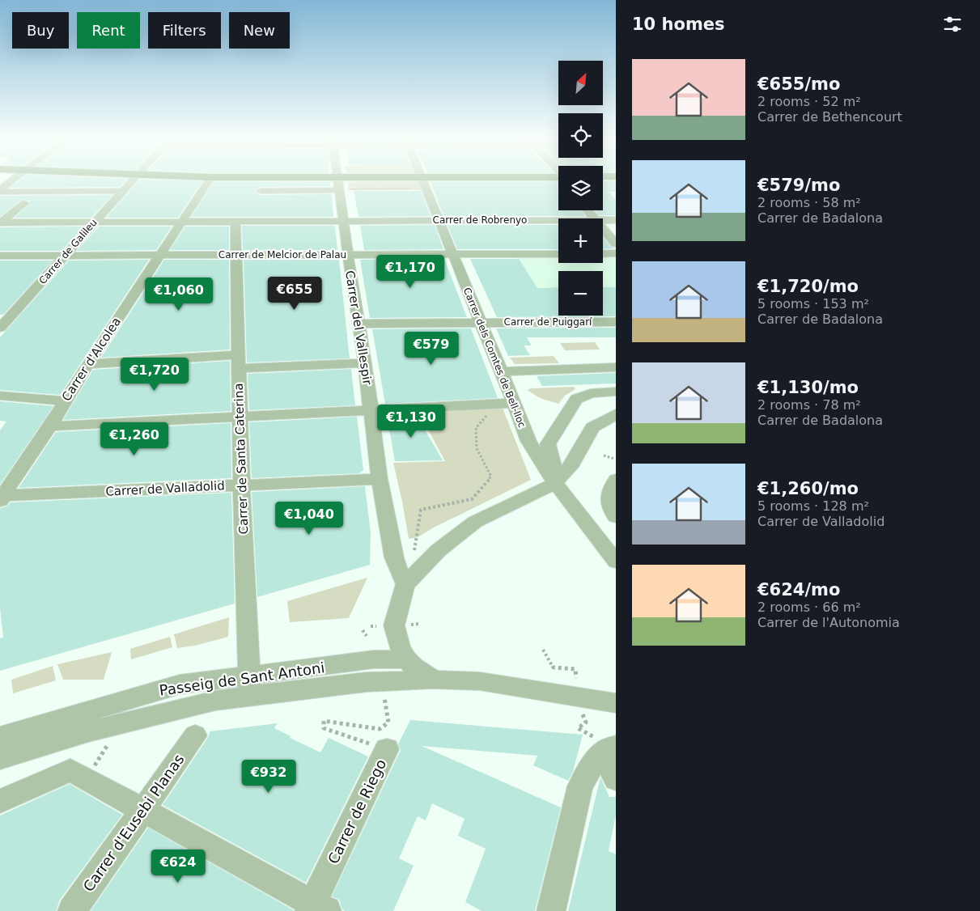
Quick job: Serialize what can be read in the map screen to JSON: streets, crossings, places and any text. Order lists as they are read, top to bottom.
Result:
{
  "streets": {
    "street": [
      "Carrer de Robrenyo",
      "Carrer de Galileu",
      "Carrer de Melcior de Palau",
      "Carrer de Puiggarí",
      "Carrer del Vallespir",
      "Carrer dels Comtes de Bell-lloc",
      "Carrer d'Alcolea",
      "Carrer de Santa Caterina",
      "Carrer de Valladolid",
      "Passeig de Sant Antoni",
      "Carrer de Riego",
      "Carrer d'Eusebi Planas"
    ]
  },
  "crossings": [
    ["Carrer de Robrenyo", "Carrer de Galileu"],
    ["Carrer de Robrenyo", "Carrer del Vallespir"],
    ["Carrer de Robrenyo", "Carrer dels Comtes de Bell-lloc"],
    ["Carrer de Robrenyo", "Carrer d'Alcolea"],
    ["Carrer de Robrenyo", "Carrer de Santa Caterina"],
    ["Carrer de Galileu", "Carrer de Melcior de Palau"],
    ["Carrer de Melcior de Palau", "Carrer del Vallespir"],
    ["Carrer de Melcior de Palau", "Carrer dels Comtes de Bell-lloc"],
    ["Carrer de Melcior de Palau", "Carrer d'Alcolea"],
    ["Carrer de Melcior de Palau", "Carrer de Santa Caterina"],
    ["Carrer de Puiggarí", "Carrer del Vallespir"],
    ["Carrer de Puiggarí", "Carrer dels Comtes de Bell-lloc"],
    ["Carrer del Vallespir", "Carrer de Valladolid"],
    ["Carrer d'Alcolea", "Carrer de Valladolid"],
    ["Carrer de Santa Caterina", "Carrer de Valladolid"],
    ["Carrer de Santa Caterina", "Passeig de Sant Antoni"]
  ],
  "north": "top right",
  "page": {
    "heading": "10 homes",
    "chip": [
      "Buy",
      "Rent",
      "Filters",
      "New"
    ],
    "list": [
      {
        "name": "€655/mo",
        "note": "2 rooms · 52 m² · Carrer de Bethencourt"
      },
      {
        "name": "€579/mo",
        "note": "2 rooms · 58 m² · Carrer de Badalona"
      },
      {
        "name": "€1,720/mo",
        "note": "5 rooms · 153 m² · Carrer de Badalona"
      },
      {
        "name": "€1,130/mo",
        "note": "2 rooms · 78 m² · Carrer de Badalona"
      },
      {
        "name": "€1,260/mo",
        "note": "5 rooms · 128 m² · Carrer de Valladolid"
      },
      {
        "name": "€624/mo",
        "note": "2 rooms · 66 m² · Carrer de l'Autonomia"
      }
    ],
    "map_buttons": ["+", "−"],
    "price": [
      "€1,170",
      "€655",
      "€1,060",
      "€579",
      "€1,720",
      "€1,130",
      "€1,260",
      "€1,040",
      "€932",
      "€624"
    ]
  }
}
